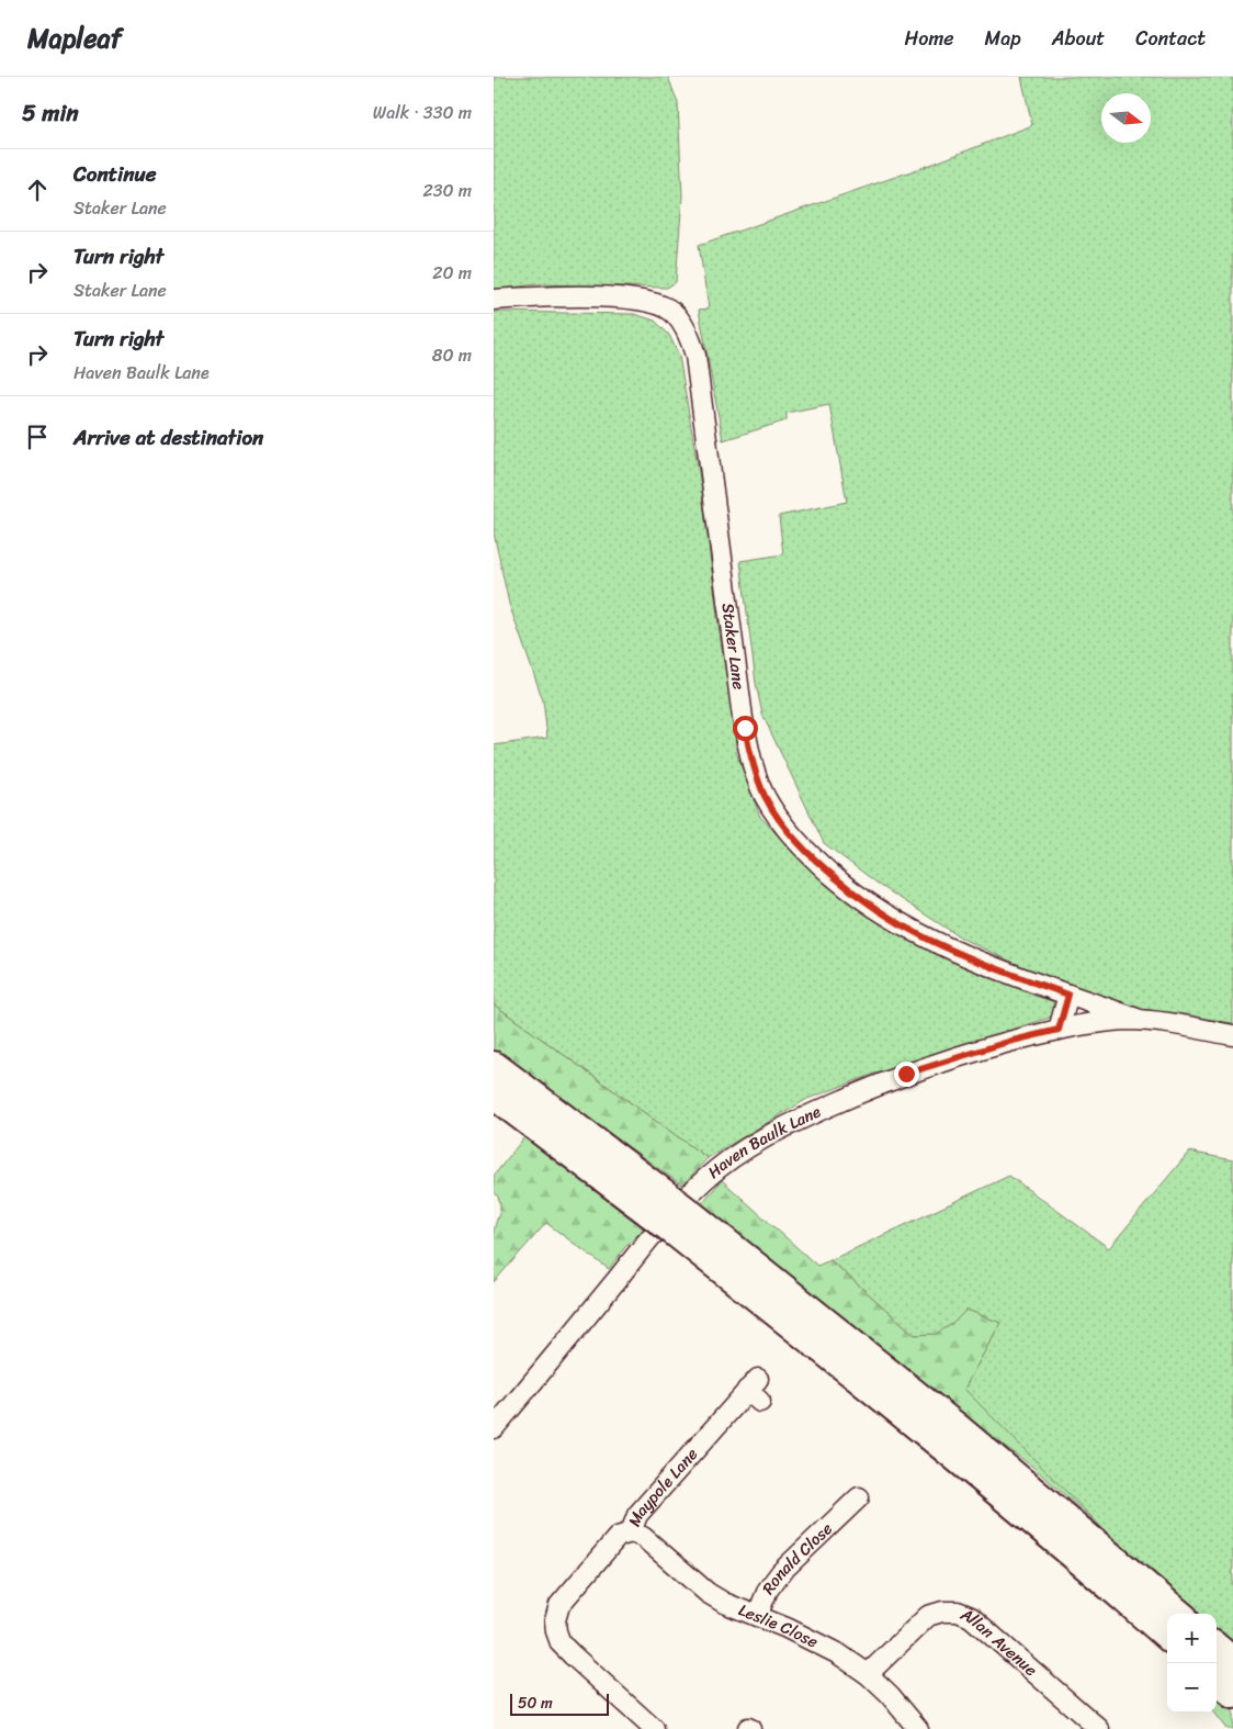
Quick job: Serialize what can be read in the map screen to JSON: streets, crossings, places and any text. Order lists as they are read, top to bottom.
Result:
{
  "streets": {
    "street": [
      "Staker Lane",
      "Haven Baulk Lane",
      "Maypole Lane",
      "Ronald Close",
      "Leslie Close",
      "Allan Avenue"
    ]
  },
  "crossings": [
    ["Staker Lane", "Haven Baulk Lane"],
    ["Maypole Lane", "Leslie Close"],
    ["Ronald Close", "Leslie Close"],
    ["Leslie Close", "Allan Avenue"]
  ],
  "scale_bar": "50 m",
  "north": "right",
  "page": {
    "header": "Mapleaf",
    "nav": [
      "Home",
      "Map",
      "About",
      "Contact"
    ],
    "heading": ["5 min", "Walk · 330 m"],
    "list": [
      ["Continue", "Staker Lane", "230 m"],
      ["Turn right", "Staker Lane", "20 m"],
      ["Turn right", "Haven Baulk Lane", "80 m"],
      "Arrive at destination"
    ],
    "map_buttons": ["+", "−"],
    "scale": "50 m"
  }
}
